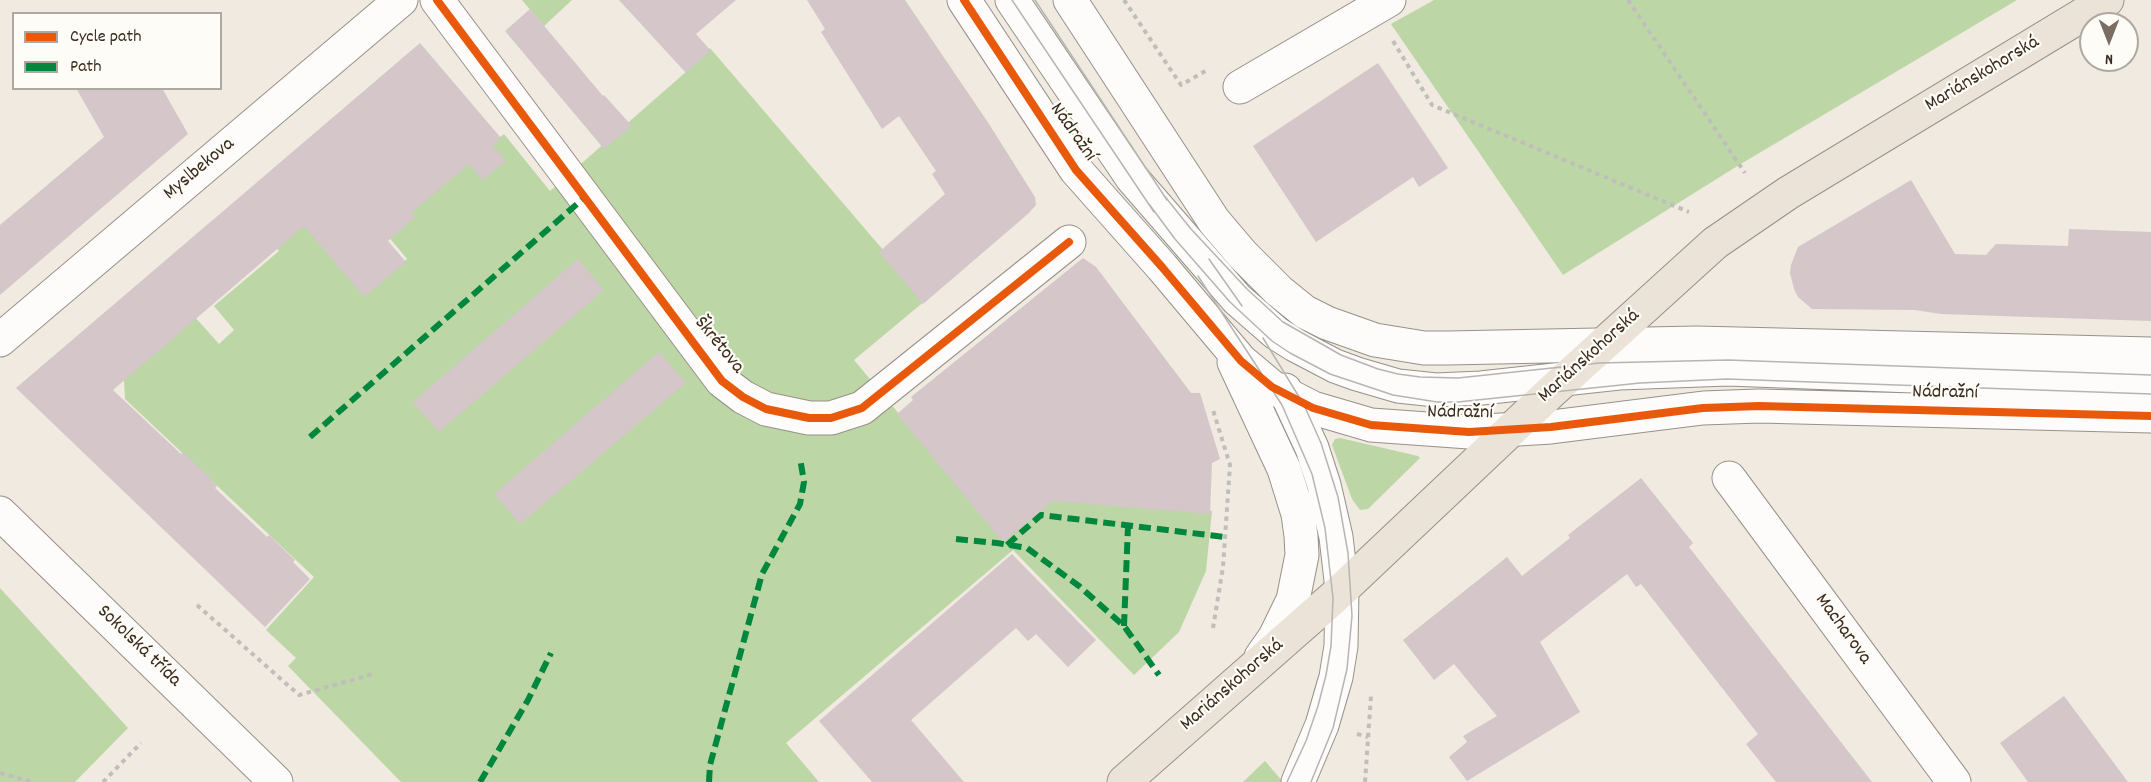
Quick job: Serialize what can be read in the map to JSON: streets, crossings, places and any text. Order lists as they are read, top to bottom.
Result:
{
  "streets": {
    "main road": ["Mariánskohorská"],
    "street": [
      "Nádražní",
      "Myslbekova",
      "Škrétova",
      "Macharova",
      "Sokolská třída"
    ]
  },
  "crossings": [
    ["Mariánskohorská", "Nádražní"]
  ],
  "legend": ["Cycle path", "Path"],
  "north": "bottom"
}
